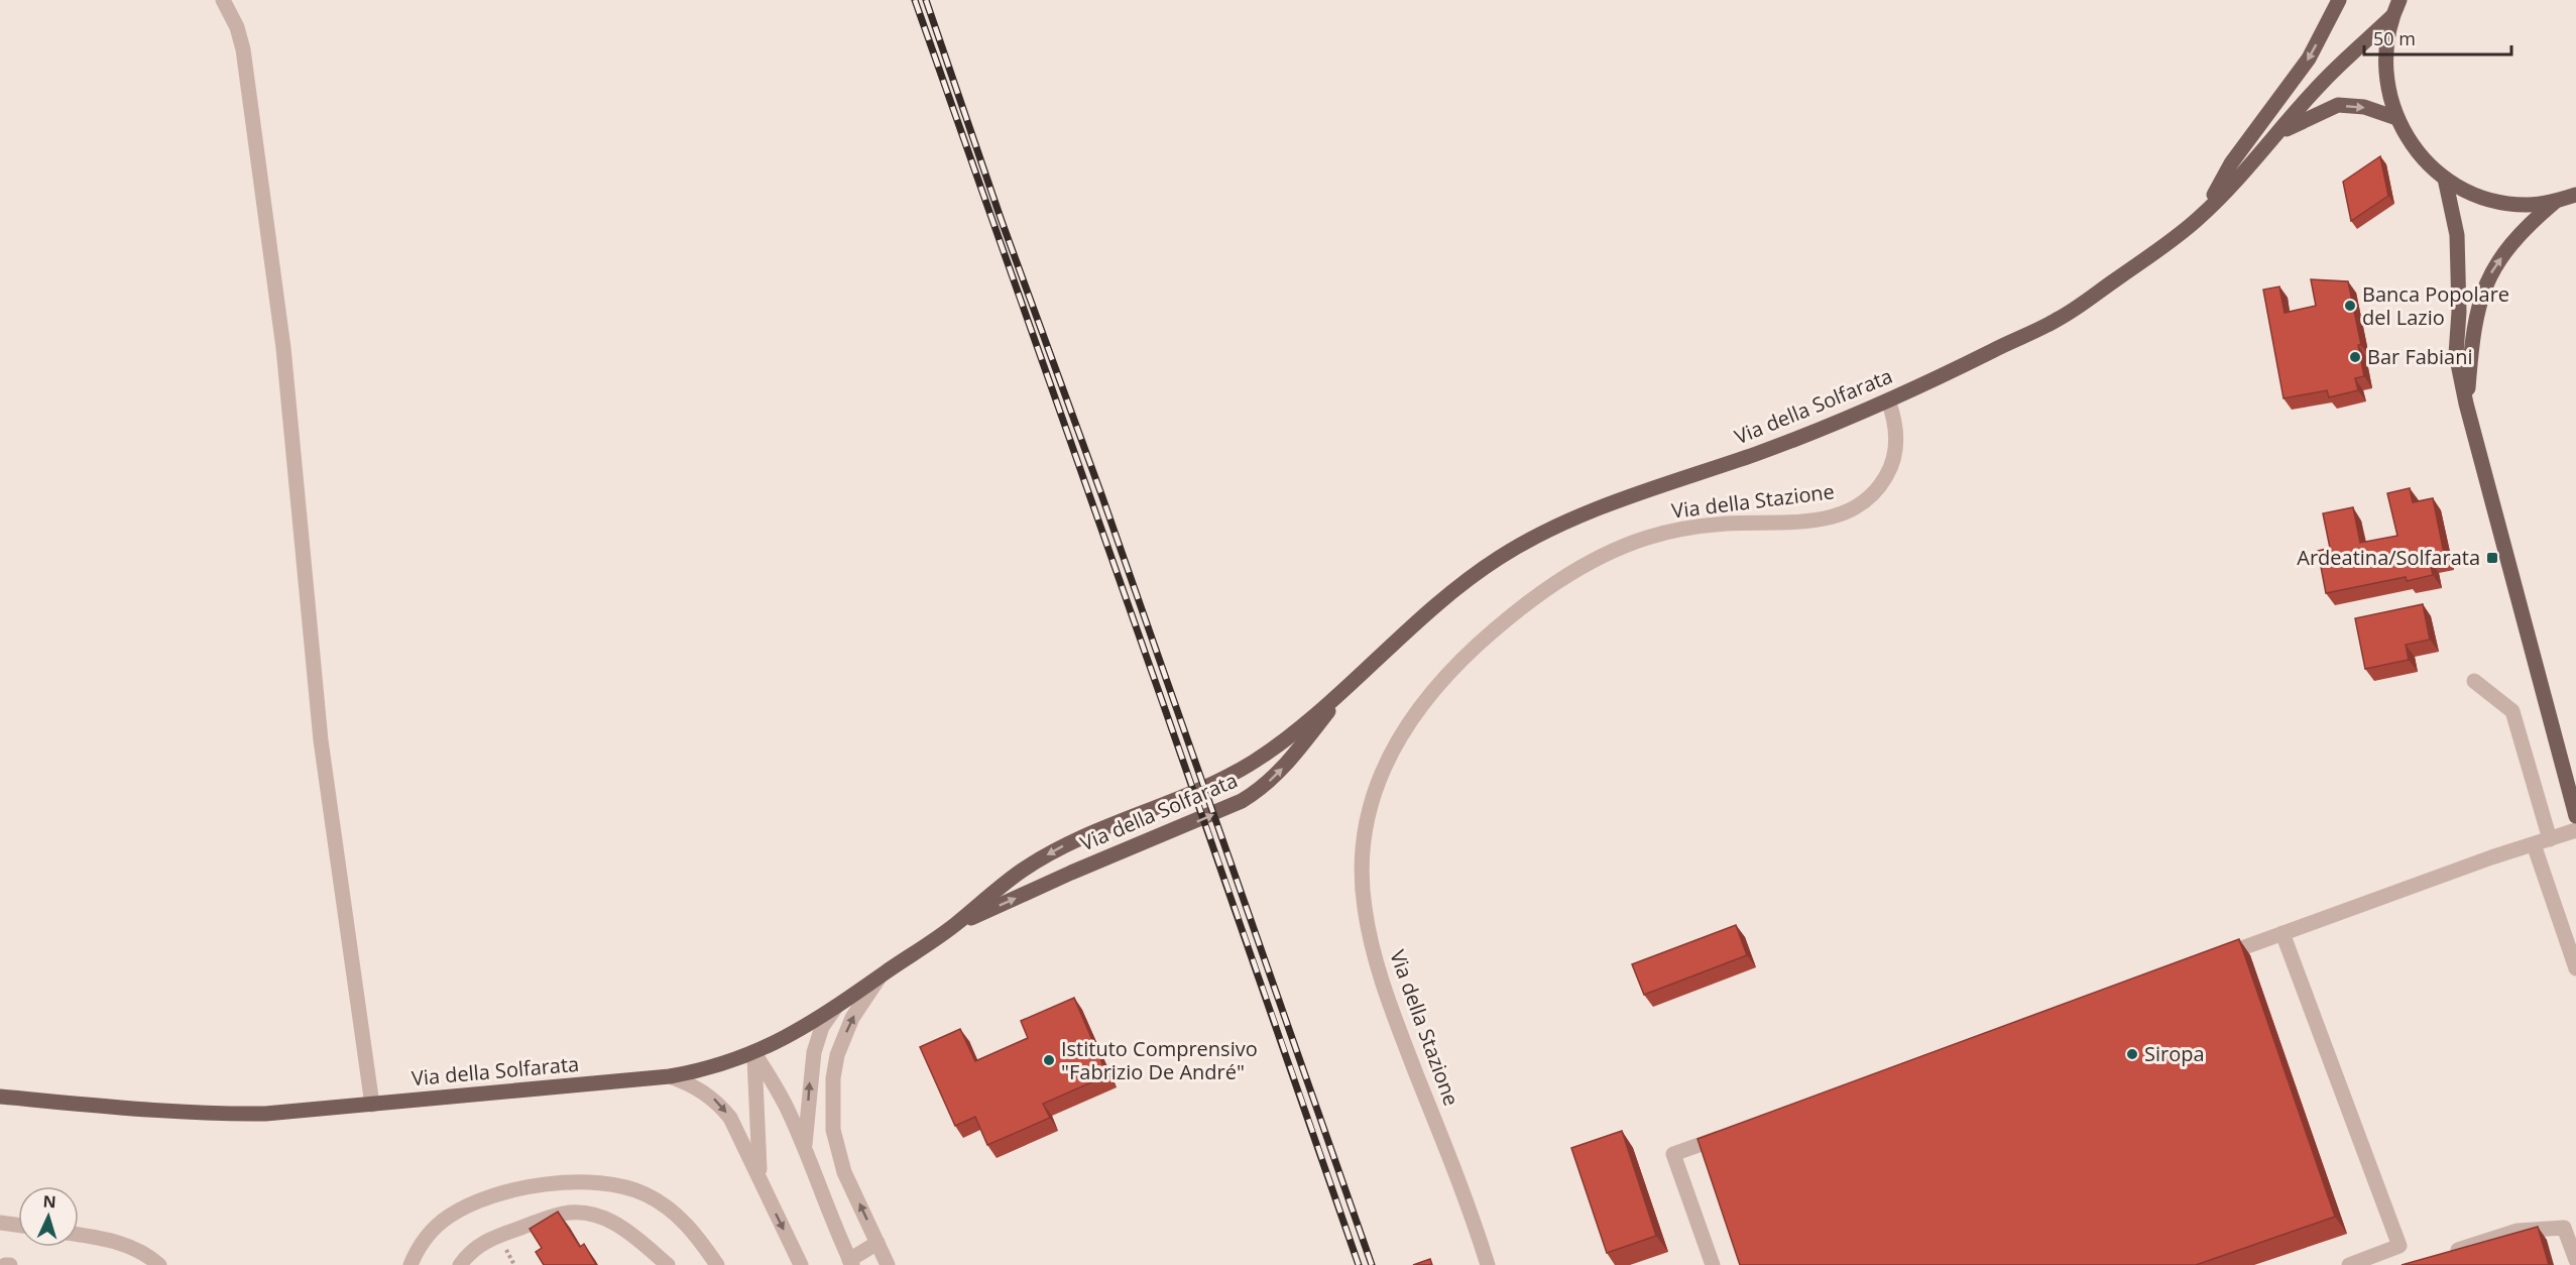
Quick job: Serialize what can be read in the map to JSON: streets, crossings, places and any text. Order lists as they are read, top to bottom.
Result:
{
  "streets": {
    "main road": ["Via della Solfarata"],
    "street": ["Via della Stazione"]
  },
  "crossings": [
    ["Via della Solfarata", "Via della Stazione"]
  ],
  "places": {
    "other": [
      "Banca Popolare del Lazio",
      "Bar Fabiani",
      "Siropa",
      "Istituto Comprensivo \"Fabrizio De André\""
    ],
    "transit": ["Ardeatina/Solfarata"]
  },
  "scale_bar": "50 m",
  "north": "top"
}
